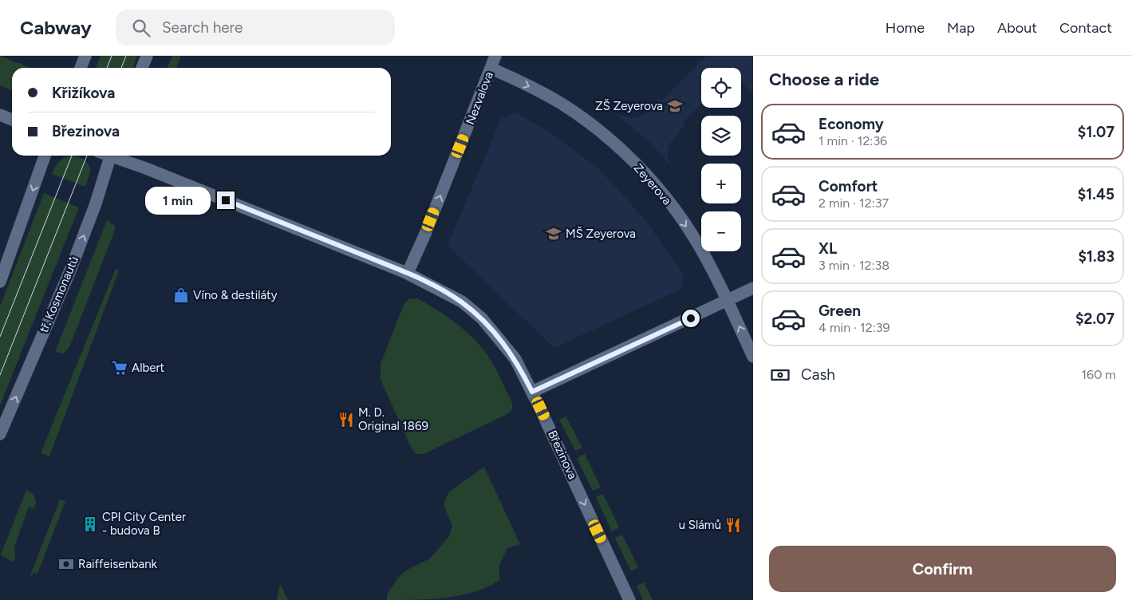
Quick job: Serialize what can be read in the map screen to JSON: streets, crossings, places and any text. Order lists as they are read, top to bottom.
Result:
{
  "streets": {
    "street": [
      "Nezvalova",
      "Zeyerova",
      "tř. Kosmonautů",
      "Březinova"
    ]
  },
  "crossings": [
    ["Nezvalova", "Zeyerova"],
    ["Nezvalova", "Březinova"]
  ],
  "one_way": ["Nezvalova"],
  "places": {
    "school or university": ["ZŠ Zeyerova", "MŠ Zeyerova"],
    "shop": ["Víno & destiláty"],
    "supermarket": ["Albert"],
    "restaurant": ["M. D. Original 1869", "u Slámů"],
    "building": ["CPI City Center - budova B"],
    "bank": ["Raiffeisenbank"]
  },
  "page": {
    "header": "Cabway",
    "search": "Search here",
    "nav": [
      "Home",
      "Map",
      "About",
      "Contact"
    ],
    "heading": "Choose a ride",
    "map_buttons": ["+", "−"],
    "banner": ["Křižíkova", "Březinova"],
    "list": [
      {
        "name": "Economy",
        "note": "1 min · 12:36",
        "value": "$1.07"
      },
      {
        "name": "Comfort",
        "note": "2 min · 12:37",
        "value": "$1.45"
      },
      {
        "name": "XL",
        "note": "3 min · 12:38",
        "value": "$1.83"
      },
      {
        "name": "Green",
        "note": "4 min · 12:39",
        "value": "$2.07"
      }
    ],
    "bubble": "1 min",
    "pay": ["Cash", "160 m"],
    "buttons": "Confirm"
  }
}
